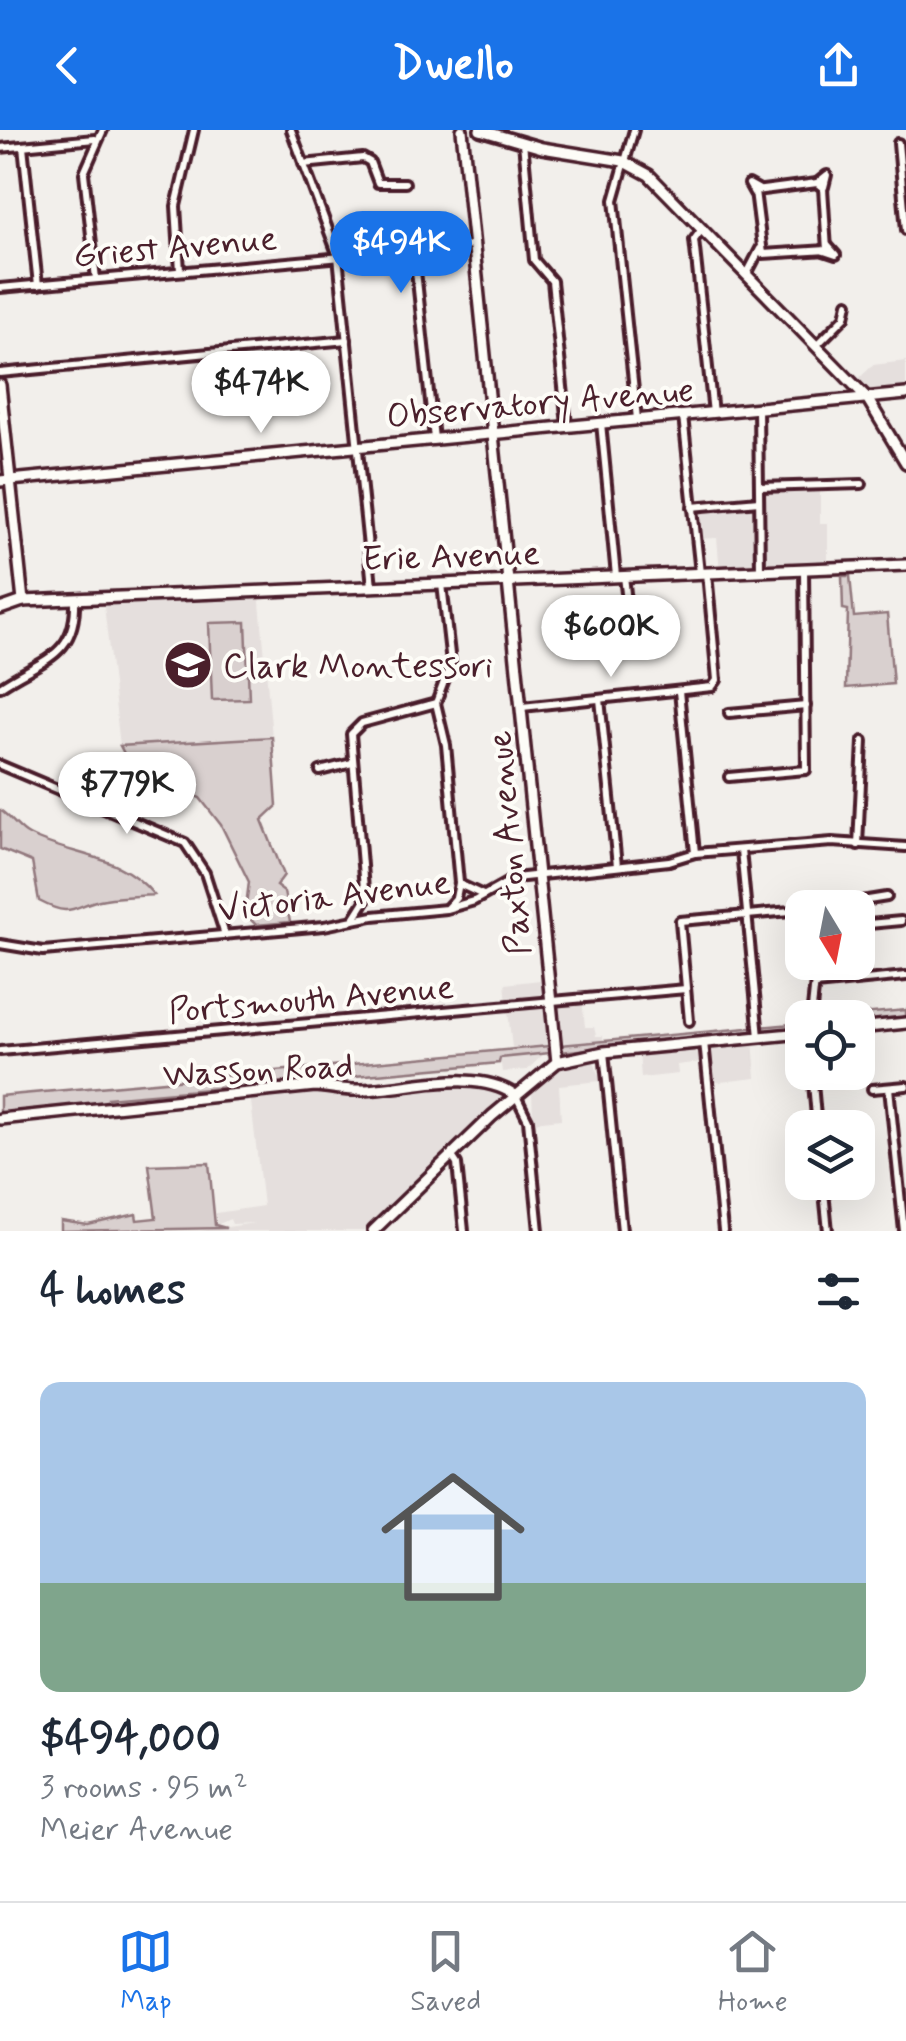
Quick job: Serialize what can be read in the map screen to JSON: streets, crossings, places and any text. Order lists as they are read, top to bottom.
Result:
{
  "streets": {
    "street": [
      "Griest Avenue",
      "Observatory Avenue",
      "Erie Avenue",
      "Paxton Avenue",
      "Victoria Avenue",
      "Portsmouth Avenue",
      "Wasson Road"
    ]
  },
  "crossings": [
    ["Griest Avenue", "Paxton Avenue"],
    ["Observatory Avenue", "Paxton Avenue"],
    ["Erie Avenue", "Paxton Avenue"],
    ["Paxton Avenue", "Victoria Avenue"],
    ["Paxton Avenue", "Portsmouth Avenue"]
  ],
  "places": {
    "school or university": ["Clark Montessori"]
  },
  "north": "bottom",
  "page": {
    "header": "Dwello",
    "price": [
      "$494K",
      "$474K",
      "$600K",
      "$779K"
    ],
    "heading": "4 homes",
    "list": [
      {
        "name": "$494,000",
        "note": "3 rooms · 95 m² · Meier Avenue"
      }
    ],
    "tabs": ["Map", "Saved", "Home"]
  }
}
